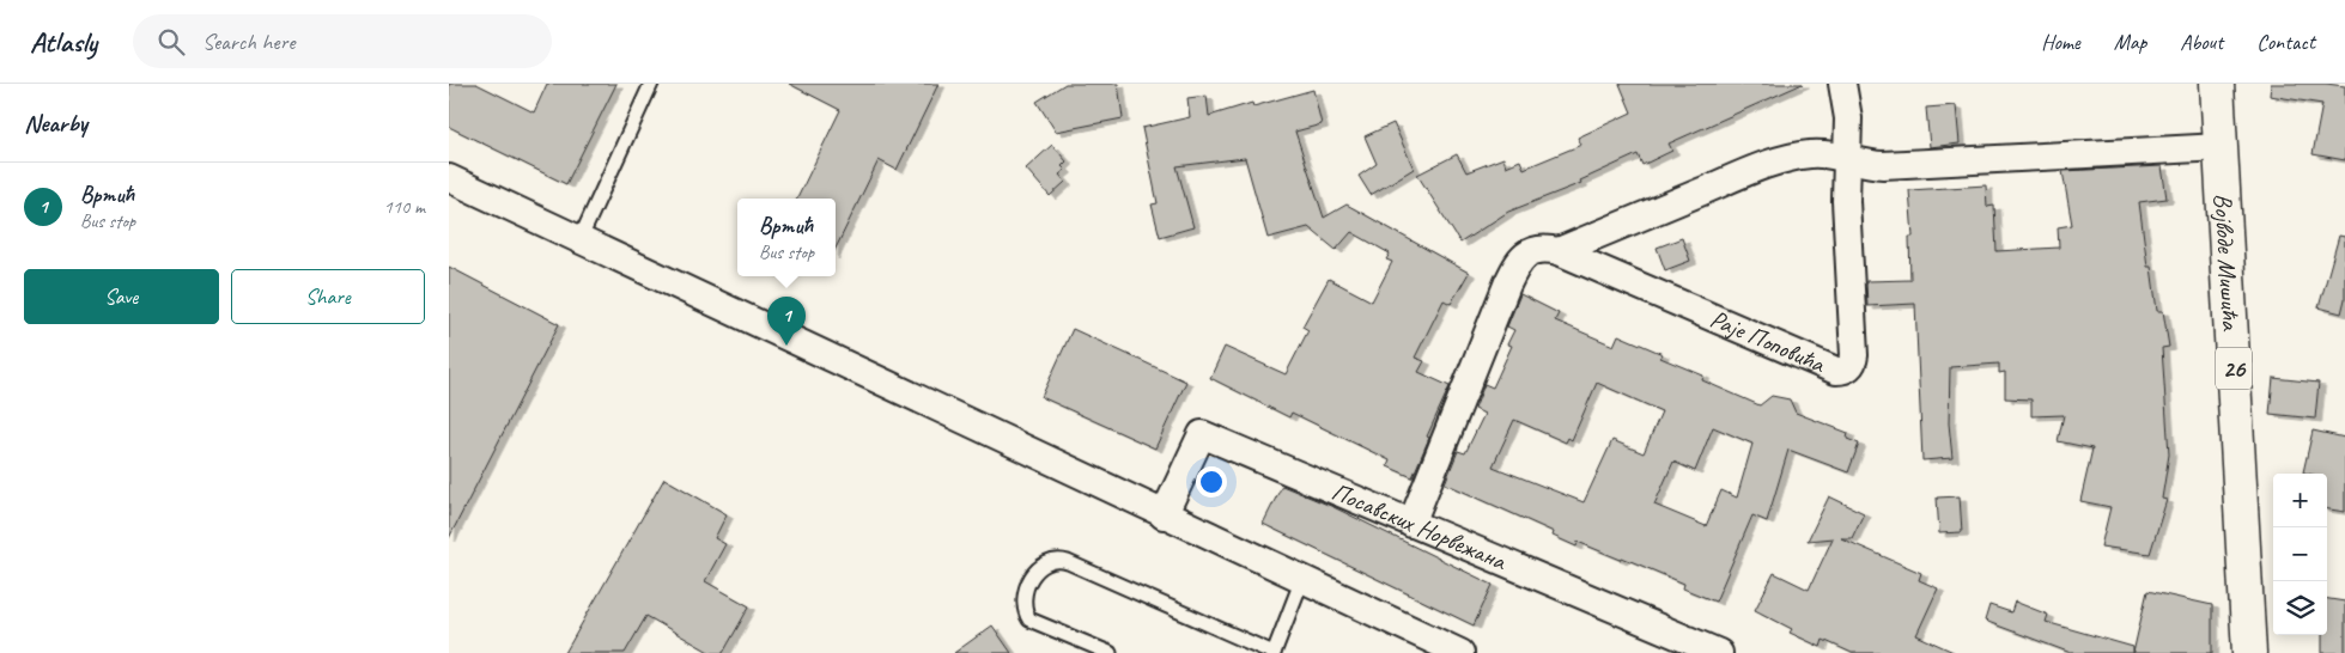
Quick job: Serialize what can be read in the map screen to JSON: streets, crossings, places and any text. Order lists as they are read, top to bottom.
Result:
{
  "streets": {
    "main road": ["Војводе Мишића", "26"],
    "street": ["Раје Поповића", "Посавских Норвежана"]
  },
  "crossings": [
    ["Војводе Мишића", "Раје Поповића"],
    ["Раје Поповића", "Посавских Норвежана"]
  ],
  "page": {
    "header": "Atlasly",
    "search": "Search here",
    "nav": [
      "Home",
      "Map",
      "About",
      "Contact"
    ],
    "heading": "Nearby",
    "list": [
      {
        "mark": "1",
        "name": "Вртић",
        "note": "Bus stop",
        "value": "110 m"
      }
    ],
    "popup": ["Вртић", "Bus stop"],
    "buttons": ["Save", "Share"],
    "pins": "1",
    "map_buttons": ["+", "−"]
  }
}
